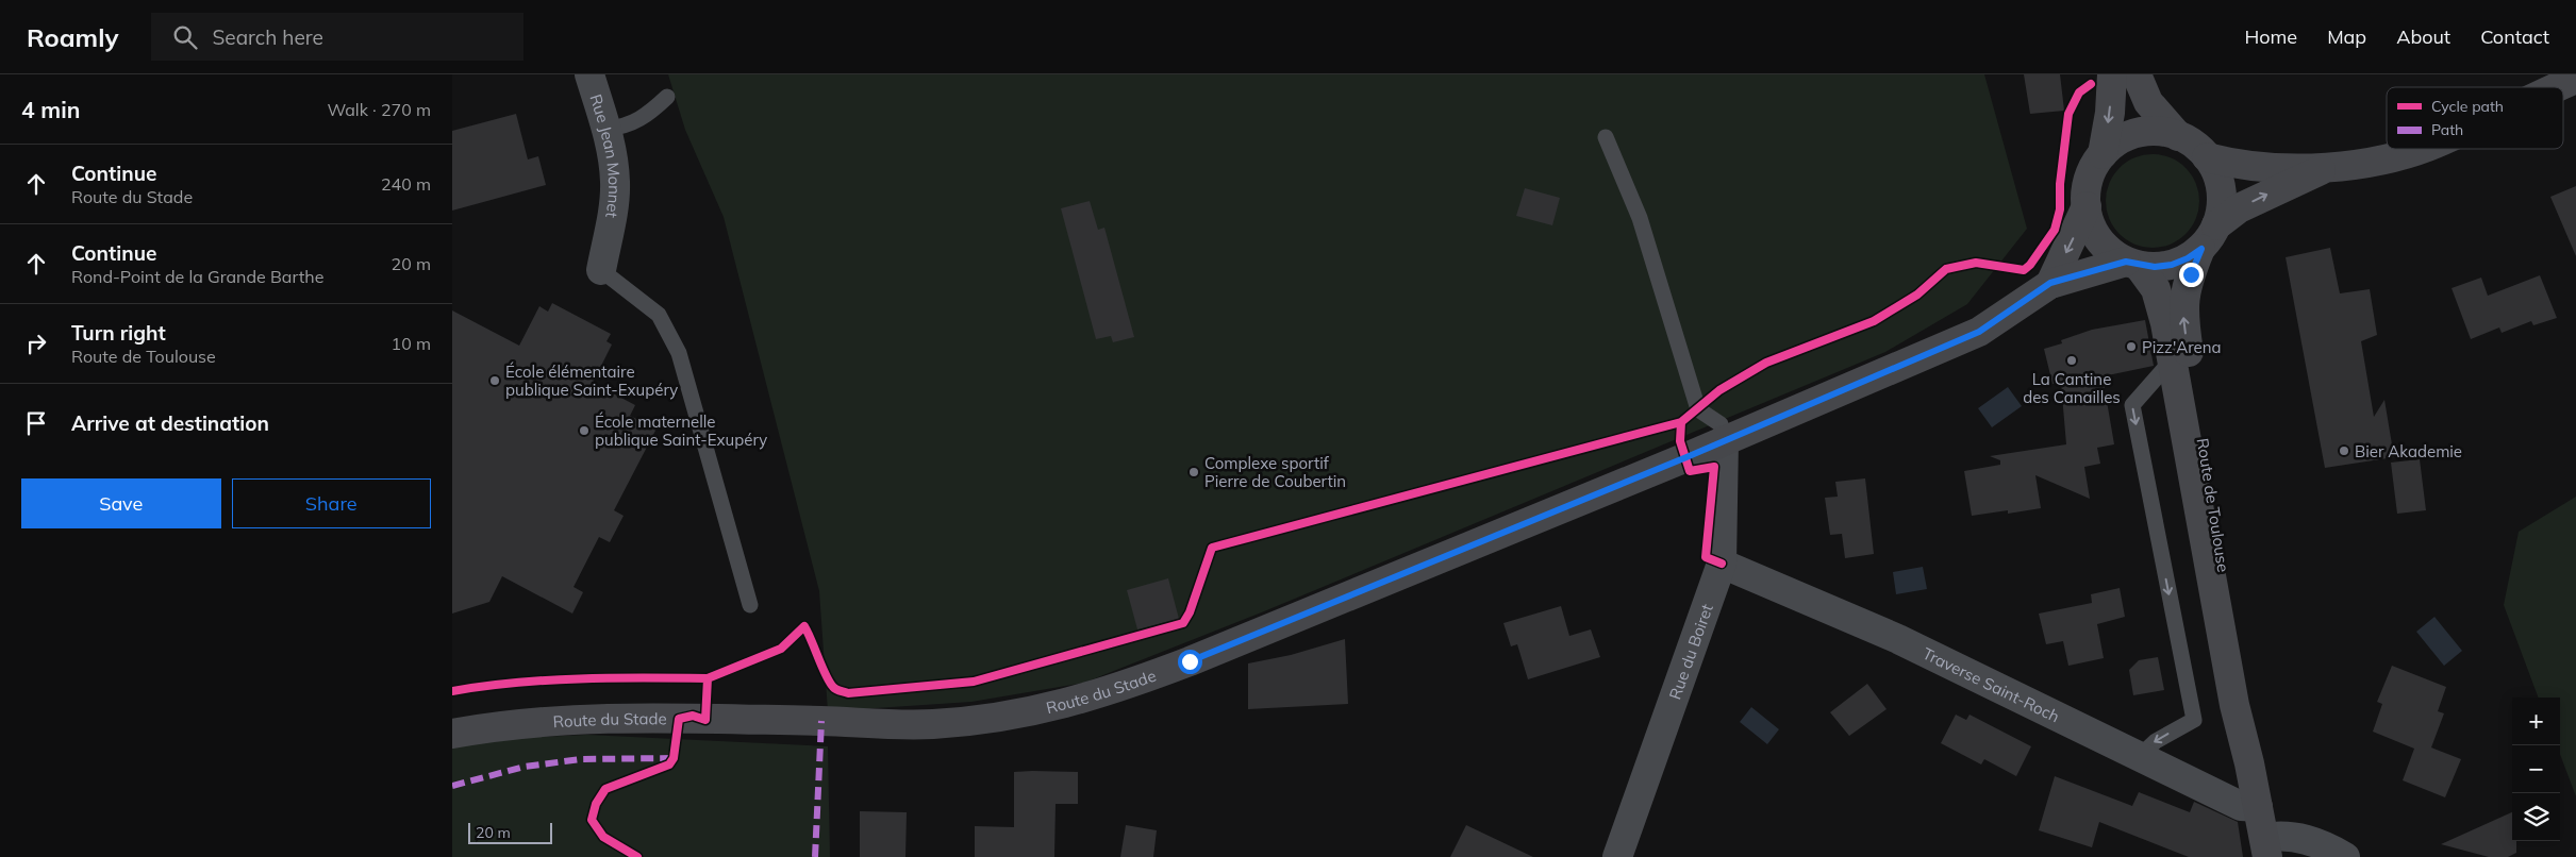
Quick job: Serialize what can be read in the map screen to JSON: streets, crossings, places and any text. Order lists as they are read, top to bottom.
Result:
{
  "streets": {
    "main road": ["Route de Toulouse", "Route du Stade"],
    "street": ["Rue Jean Monnet", "Rue du Boiret", "Traverse Saint-Roch"]
  },
  "crossings": [
    ["Route de Toulouse", "Traverse Saint-Roch"],
    ["Route de Toulouse", "Route du Stade"],
    ["Rue du Boiret", "Traverse Saint-Roch"],
    ["Rue du Boiret", "Route du Stade"]
  ],
  "places": [
    "Pizz'Arena",
    "La Cantine des Canailles",
    "École élémentaire publique Saint-Exupéry",
    "École maternelle publique Saint-Exupéry",
    "Bier Akademie",
    "Complexe sportif Pierre de Coubertin"
  ],
  "legend": ["Cycle path", "Path"],
  "scale_bar": "20 m",
  "page": {
    "header": "Roamly",
    "search": "Search here",
    "nav": [
      "Home",
      "Map",
      "About",
      "Contact"
    ],
    "heading": ["4 min", "Walk · 270 m"],
    "list": [
      ["Continue", "Route du Stade", "240 m"],
      ["Continue", "Rond-Point de la Grande Barthe", "20 m"],
      ["Turn right", "Route de Toulouse", "10 m"],
      "Arrive at destination"
    ],
    "buttons": ["Save", "Share"],
    "map_buttons": ["+", "−"],
    "scale": "20 m"
  }
}
